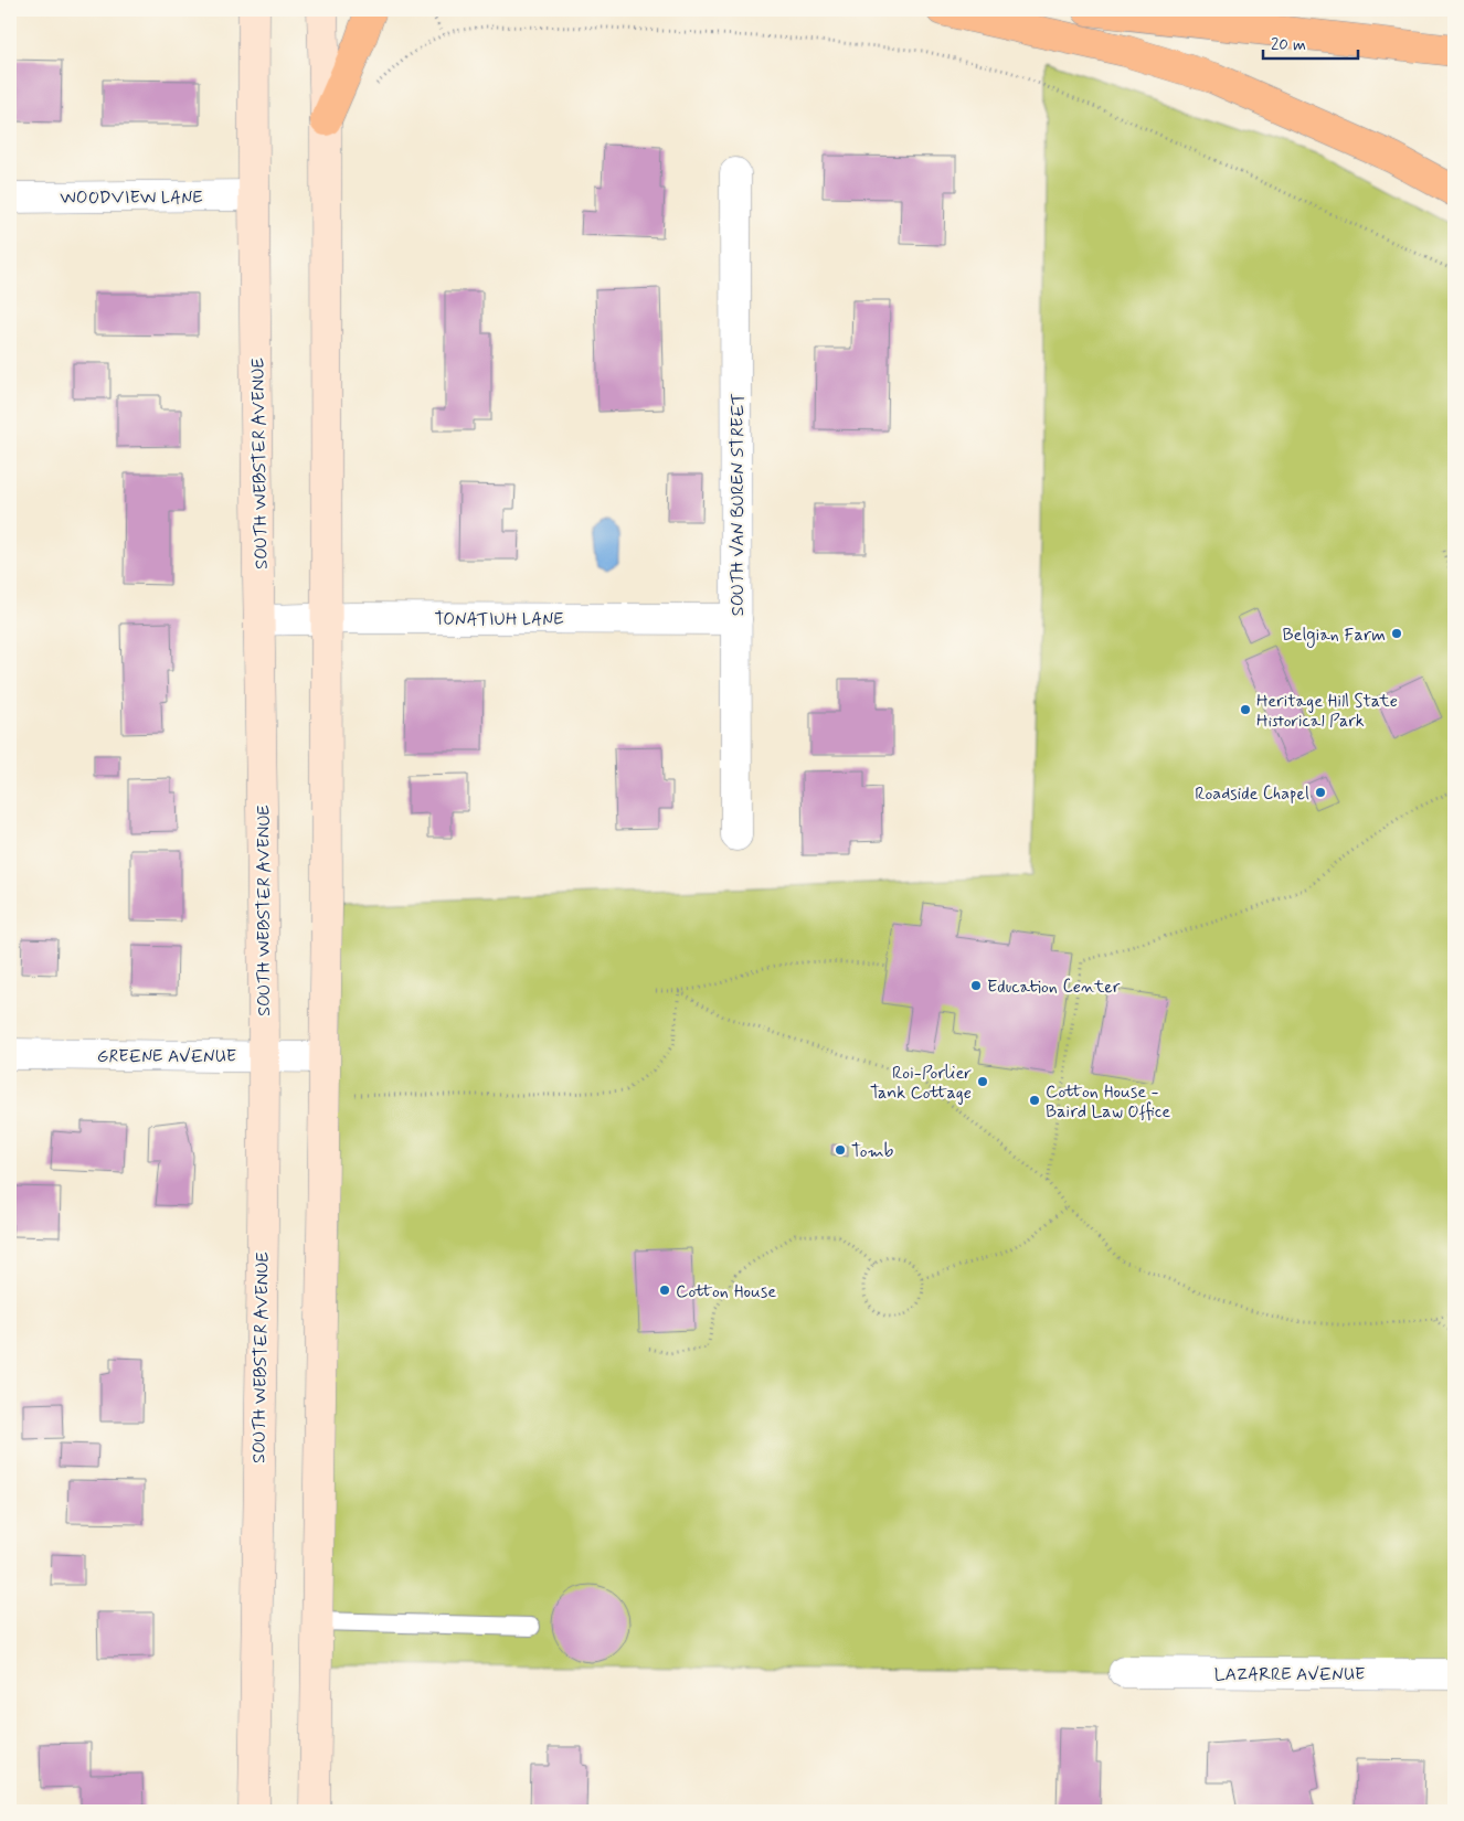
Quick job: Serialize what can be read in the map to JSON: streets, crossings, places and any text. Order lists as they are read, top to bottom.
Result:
{
  "streets": {
    "main road": ["SOUTH WEBSTER AVENUE"],
    "street": [
      "WOODVIEW LANE",
      "SOUTH VAN BUREN STREET",
      "TONATIUH LANE",
      "GREENE AVENUE",
      "LAZARRE AVENUE"
    ]
  },
  "crossings": [
    ["WOODVIEW LANE", "SOUTH WEBSTER AVENUE"],
    ["SOUTH WEBSTER AVENUE", "TONATIUH LANE"],
    ["SOUTH WEBSTER AVENUE", "GREENE AVENUE"],
    ["SOUTH VAN BUREN STREET", "TONATIUH LANE"]
  ],
  "places": [
    "Belgian Farm",
    "Heritage Hill State Historical Park",
    "Roadside Chapel",
    "Education Center",
    "Roi-Porlier Tank Cottage",
    "Cotton House - Baird Law Office",
    "Tomb",
    "Cotton House"
  ],
  "scale_bar": "20 m"
}
